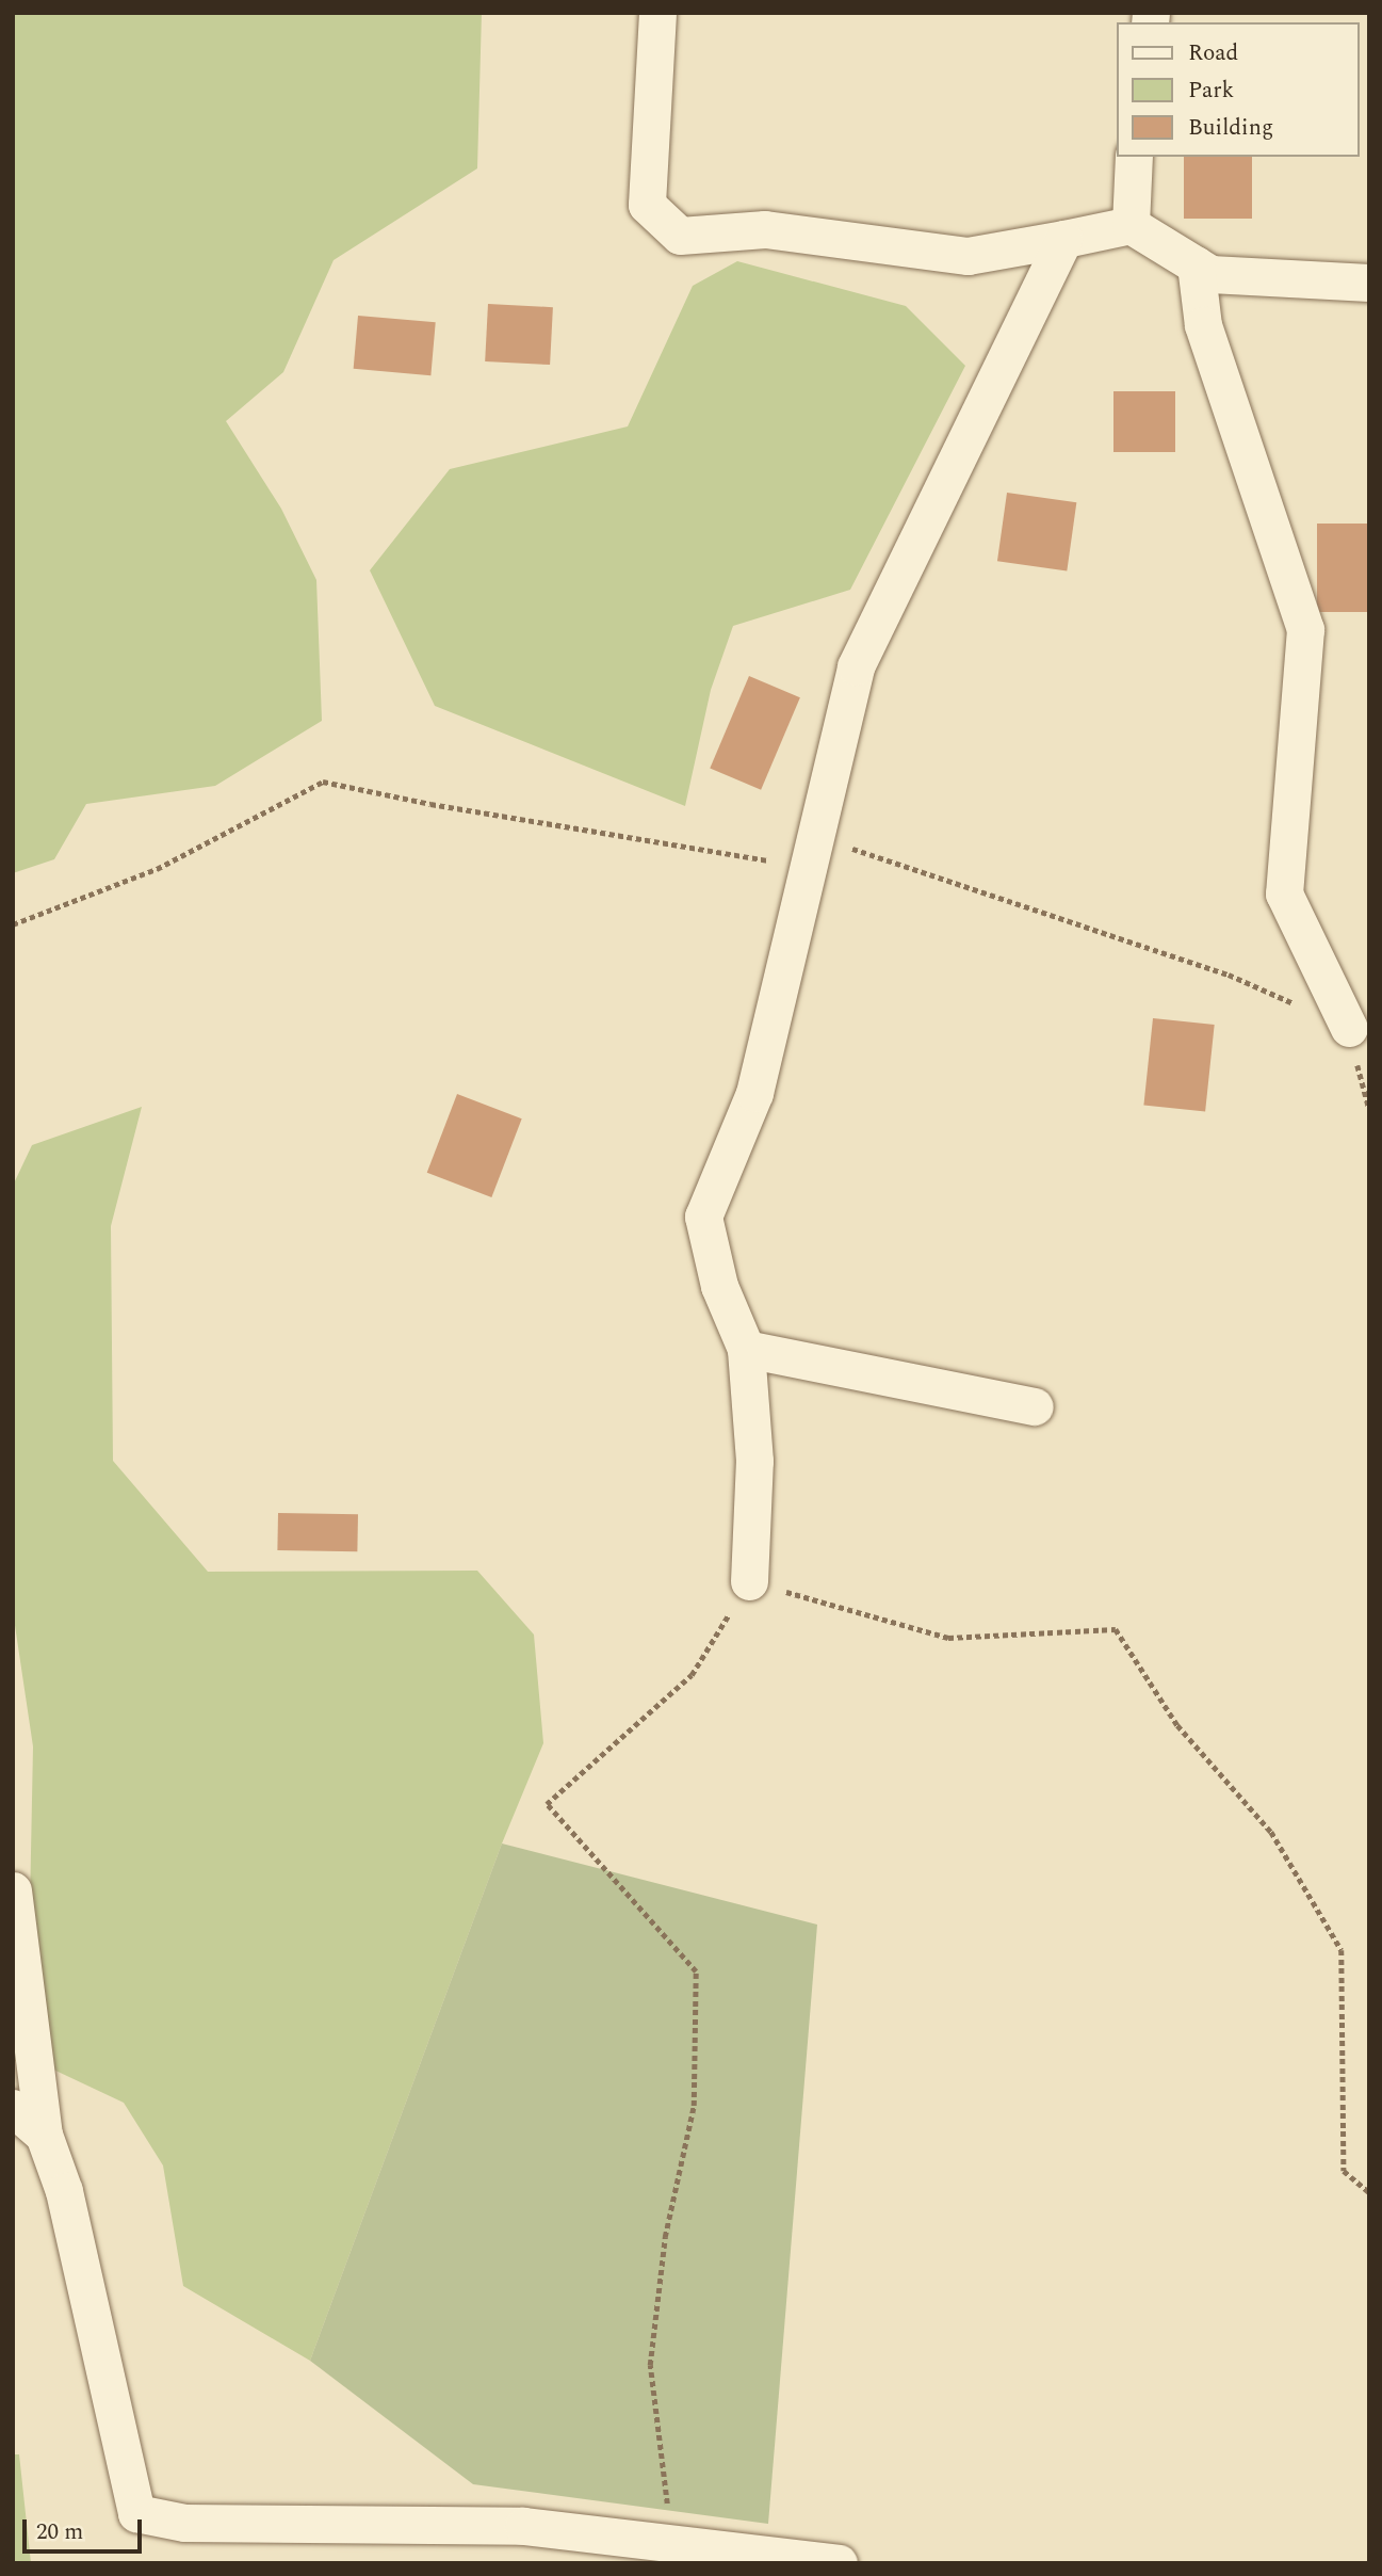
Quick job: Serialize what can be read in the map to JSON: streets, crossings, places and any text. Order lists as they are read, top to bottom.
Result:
{
  "legend": ["Road", "Park", "Building"],
  "scale_bar": "20 m"
}
